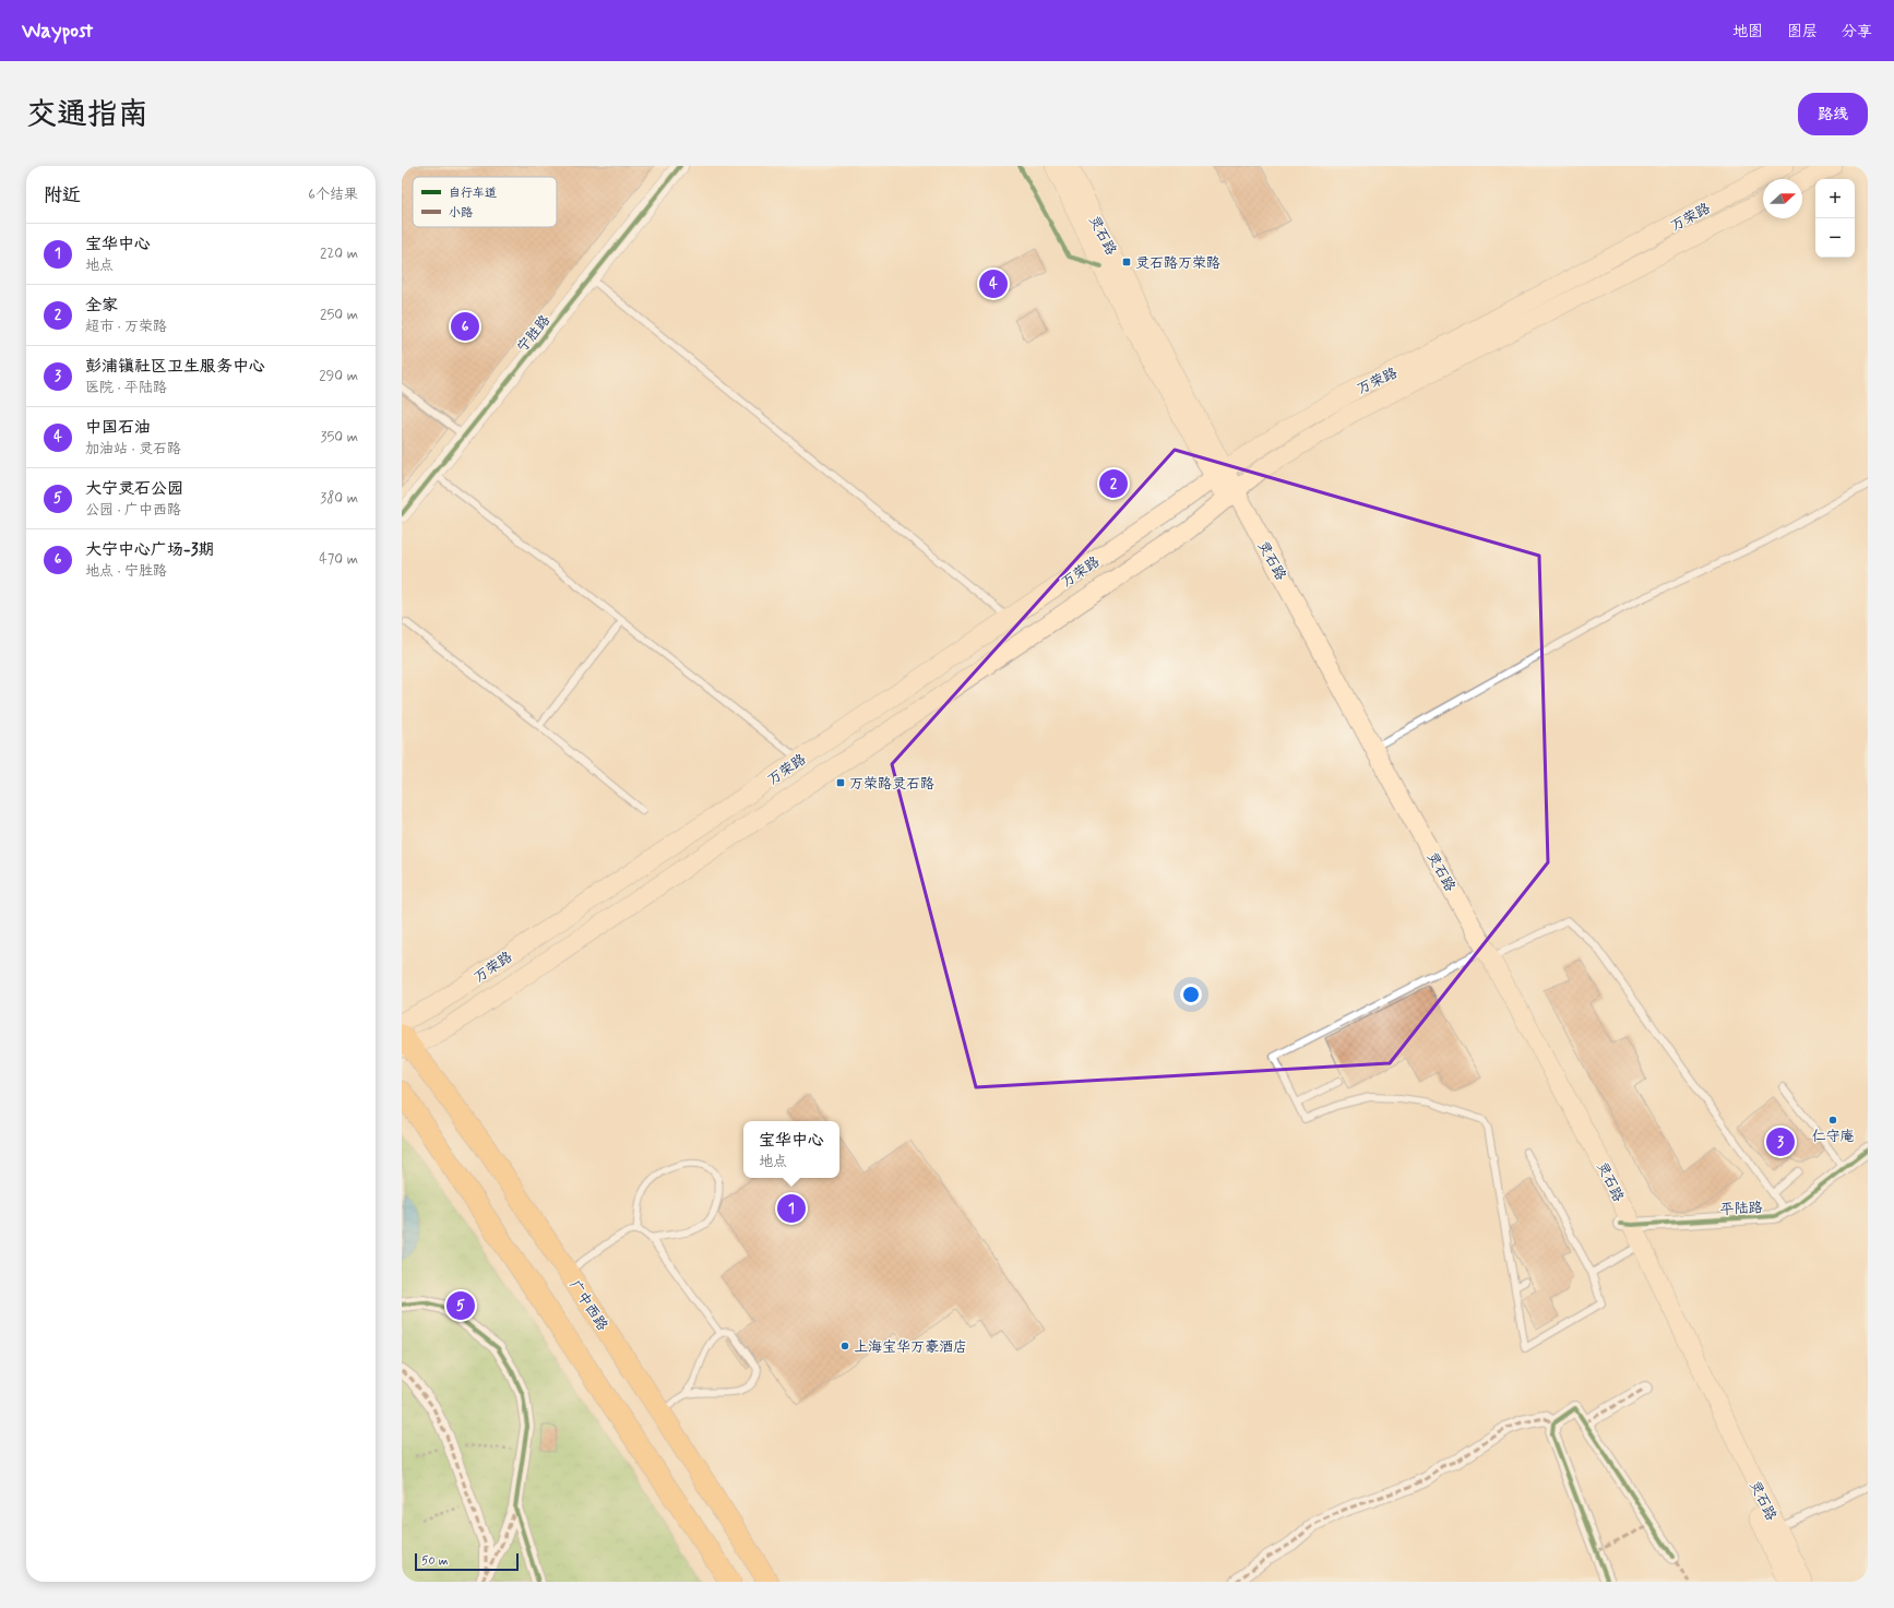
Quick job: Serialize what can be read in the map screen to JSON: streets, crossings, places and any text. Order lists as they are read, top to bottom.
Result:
{
  "streets": {
    "main road": ["万荣路", "灵石路", "广中西路"],
    "street": ["宁胜路", "平陆路"]
  },
  "crossings": [
    ["万荣路", "灵石路"],
    ["万荣路", "广中西路"],
    ["灵石路", "平陆路"]
  ],
  "places": {
    "transit": ["灵石路万荣路", "万荣路灵石路"],
    "other": ["仁守庵", "上海宝华万豪酒店"]
  },
  "legend": ["自行车道", "小路"],
  "scale_bar": "50 m",
  "north": "right",
  "page": {
    "header": "Waypost",
    "nav": ["地图", "图层", "分享"],
    "title": "交通指南",
    "buttons": "路线",
    "heading": ["附近", "6个结果"],
    "map_buttons": ["+", "−"],
    "list": [
      {
        "mark": "1",
        "name": "宝华中心",
        "note": "地点",
        "value": "220 m"
      },
      {
        "mark": "2",
        "name": "全家",
        "note": "超市 · 万荣路",
        "value": "250 m"
      },
      {
        "mark": "3",
        "name": "彭浦镇社区卫生服务中心",
        "note": "医院 · 平陆路",
        "value": "290 m"
      },
      {
        "mark": "4",
        "name": "中国石油",
        "note": "加油站 · 灵石路",
        "value": "350 m"
      },
      {
        "mark": "5",
        "name": "大宁灵石公园",
        "note": "公园 · 广中西路",
        "value": "380 m"
      },
      {
        "mark": "6",
        "name": "大宁中心广场-3期",
        "note": "地点 · 宁胜路",
        "value": "470 m"
      }
    ],
    "pins": [
      "4",
      "6",
      "2",
      "3",
      "1",
      "5"
    ],
    "popup": ["宝华中心", "地点"],
    "scale": "50 m"
  }
}
